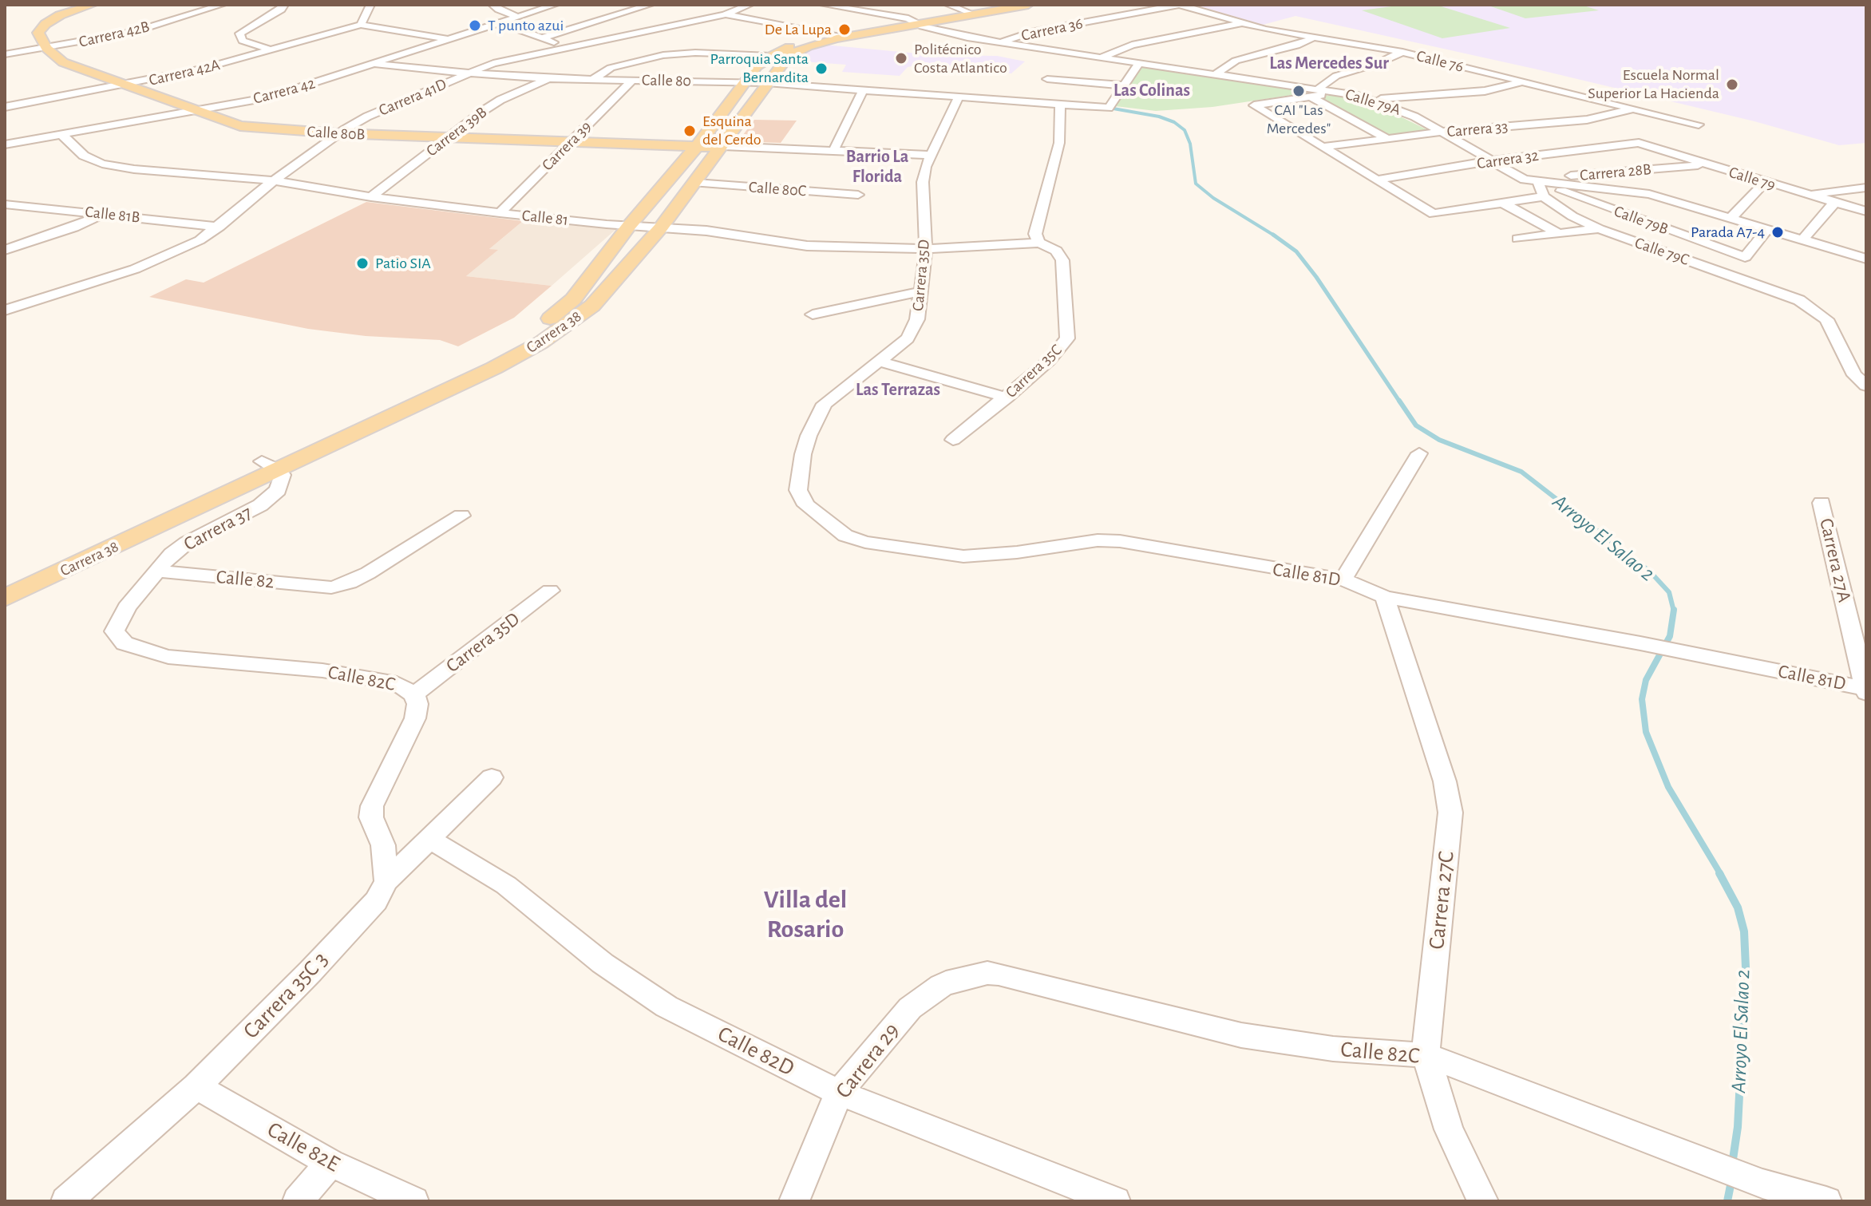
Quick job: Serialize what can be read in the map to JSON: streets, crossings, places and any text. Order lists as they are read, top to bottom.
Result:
{
  "streets": {
    "main road": ["Calle 80B", "Carrera 38"],
    "street": [
      "Carrera 36",
      "Carrera 42B",
      "Calle 76",
      "Carrera 42A",
      "Calle 80",
      "Carrera 42",
      "Carrera 41D",
      "Calle 79A",
      "Carrera 33",
      "Carrera 39B",
      "Carrera 39",
      "Carrera 32",
      "Carrera 28B",
      "Calle 79",
      "Calle 80C",
      "Calle 81B",
      "Calle 81",
      "Calle 79B",
      "Calle 79C",
      "Carrera 35D",
      "Carrera 35C",
      "Carrera 37",
      "Carrera 27A",
      "Calle 81D",
      "Calle 82",
      "Calle 82C",
      "Carrera 27C",
      "Carrera 35C 3",
      "Calle 82D",
      "Carrera 29",
      "Calle 82E"
    ]
  },
  "crossings": [
    ["Carrera 36", "Calle 76"],
    ["Carrera 36", "Calle 79A"],
    ["Carrera 42B", "Calle 80B"],
    ["Calle 76", "Carrera 33"],
    ["Carrera 42A", "Calle 80B"],
    ["Calle 80", "Carrera 42"],
    ["Calle 80", "Carrera 41D"],
    ["Calle 80", "Carrera 39B"],
    ["Calle 80", "Carrera 39"],
    ["Calle 80", "Carrera 35D"],
    ["Calle 80", "Carrera 38"],
    ["Carrera 42", "Calle 80B"],
    ["Carrera 42", "Calle 81"],
    ["Carrera 41D", "Calle 80B"],
    ["Carrera 41D", "Calle 81B"],
    ["Carrera 41D", "Calle 81"],
    ["Calle 79A", "Carrera 33"],
    ["Calle 79A", "Carrera 32"],
    ["Calle 79A", "Carrera 28B"],
    ["Calle 79A", "Calle 79B"],
    ["Calle 79A", "Carrera 38"],
    ["Carrera 39B", "Calle 80B"],
    ["Carrera 39B", "Calle 81"],
    ["Calle 80B", "Carrera 39"],
    ["Calle 80B", "Carrera 35D"],
    ["Calle 80B", "Carrera 38"],
    ["Carrera 39", "Calle 81"],
    ["Carrera 32", "Calle 79"],
    ["Carrera 28B", "Calle 79"],
    ["Calle 80C", "Carrera 38"],
    ["Calle 81", "Carrera 35D"],
    ["Calle 81", "Carrera 38"],
    ["Calle 81", "Carrera 35C"],
    ["Carrera 35D", "Calle 81D"],
    ["Carrera 35D", "Calle 82C"],
    ["Carrera 38", "Carrera 37"],
    ["Carrera 37", "Calle 82"],
    ["Carrera 37", "Calle 82C"],
    ["Carrera 27A", "Calle 81D"],
    ["Calle 81D", "Carrera 27C"],
    ["Calle 82C", "Carrera 27C"],
    ["Calle 82C", "Carrera 35C 3"],
    ["Calle 82C", "Carrera 29"],
    ["Carrera 35C 3", "Calle 82D"],
    ["Carrera 35C 3", "Calle 82E"],
    ["Calle 82D", "Carrera 29"]
  ],
  "districts": [
    "Las Mercedes Sur",
    "Las Colinas",
    "Barrio La Florida",
    "Las Terrazas",
    "Villa del Rosario"
  ],
  "water": ["Arroyo El Salao 2"],
  "places": [
    "T punto azui",
    "De La Lupa",
    "Politécnico Costa Atlantico",
    "Parroquia Santa Bernardita",
    "Escuela Normal Superior La Hacienda",
    "CAI \"Las Mercedes\"",
    "Esquina del Cerdo",
    "Parada A7-4",
    "Patio SIA"
  ]
}
